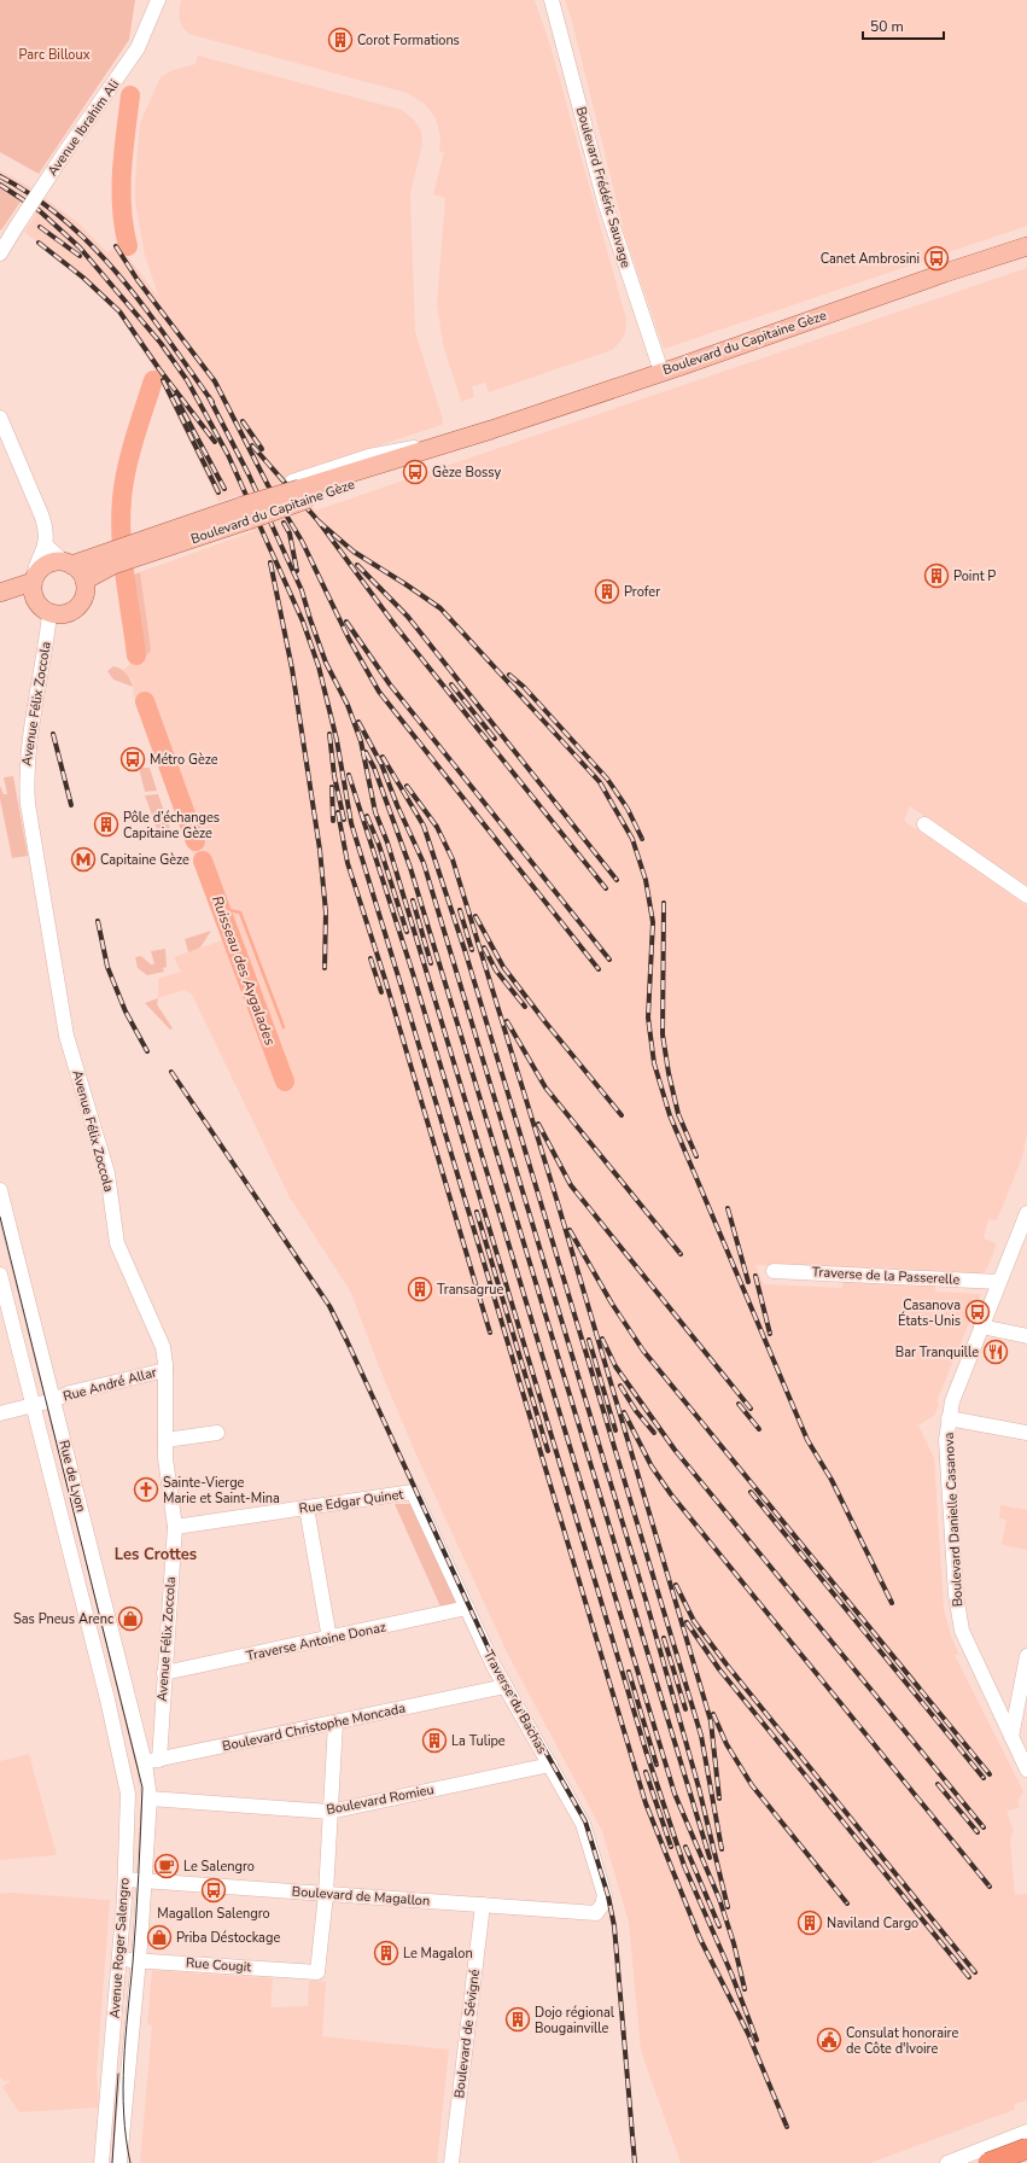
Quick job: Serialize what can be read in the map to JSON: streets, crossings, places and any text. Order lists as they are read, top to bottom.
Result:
{
  "streets": {
    "main road": ["Boulevard du Capitaine Gèze"],
    "street": [
      "Avenue Ibrahim Ali",
      "Boulevard Frédéric Sauvage",
      "Avenue Félix Zoccola",
      "Traverse de la Passerelle",
      "Rue André Allar",
      "Rue de Lyon",
      "Rue Edgar Quinet",
      "Boulevard Danielle Casanova",
      "Traverse Antoine Donaz",
      "Traverse du Bachas",
      "Boulevard Christophe Moncada",
      "Boulevard Romieu",
      "Boulevard de Magallon",
      "Avenue Roger Salengro",
      "Rue Cougit",
      "Boulevard de Sévigné"
    ]
  },
  "crossings": [
    ["Boulevard Frédéric Sauvage", "Boulevard du Capitaine Gèze"],
    ["Boulevard du Capitaine Gèze", "Avenue Félix Zoccola"],
    ["Avenue Félix Zoccola", "Rue André Allar"],
    ["Avenue Félix Zoccola", "Rue Edgar Quinet"],
    ["Avenue Félix Zoccola", "Traverse Antoine Donaz"],
    ["Avenue Félix Zoccola", "Boulevard Christophe Moncada"],
    ["Traverse de la Passerelle", "Boulevard Danielle Casanova"],
    ["Rue André Allar", "Rue de Lyon"],
    ["Rue de Lyon", "Boulevard Christophe Moncada"],
    ["Rue de Lyon", "Avenue Roger Salengro"],
    ["Rue Edgar Quinet", "Traverse du Bachas"],
    ["Traverse Antoine Donaz", "Traverse du Bachas"],
    ["Traverse du Bachas", "Boulevard Christophe Moncada"],
    ["Traverse du Bachas", "Boulevard Romieu"],
    ["Traverse du Bachas", "Boulevard de Magallon"],
    ["Boulevard Christophe Moncada", "Avenue Roger Salengro"],
    ["Boulevard Romieu", "Avenue Roger Salengro"],
    ["Boulevard de Magallon", "Avenue Roger Salengro"],
    ["Boulevard de Magallon", "Rue Cougit"],
    ["Boulevard de Magallon", "Boulevard de Sévigné"],
    ["Avenue Roger Salengro", "Rue Cougit"]
  ],
  "districts": ["Les Crottes"],
  "water": ["Ruisseau des Aygalades"],
  "parks": ["Parc Billoux"],
  "places": {
    "building": [
      "Corot Formations",
      "Point P",
      "Profer",
      "Pôle d’échanges Capitaine Gèze",
      "Transagrue",
      "La Tulipe",
      "Naviland Cargo",
      "Le Magalon",
      "Dojo régional Bougainville"
    ],
    "bus stop": [
      "Canet Ambrosini",
      "Gèze Bossy",
      "Métro Gèze",
      "Casanova États-Unis",
      "Magallon Salengro"
    ],
    "metro station": ["Capitaine Gèze"],
    "restaurant": ["Bar Tranquille"],
    "church": ["Sainte-Vierge Marie et Saint-Mina"],
    "shop": ["Sas Pneus Arenc", "Priba Déstockage"],
    "cafe": ["Le Salengro"],
    "public building": ["Consulat honoraire de Côte d'Ivoire"]
  },
  "scale_bar": "50 m"
}
